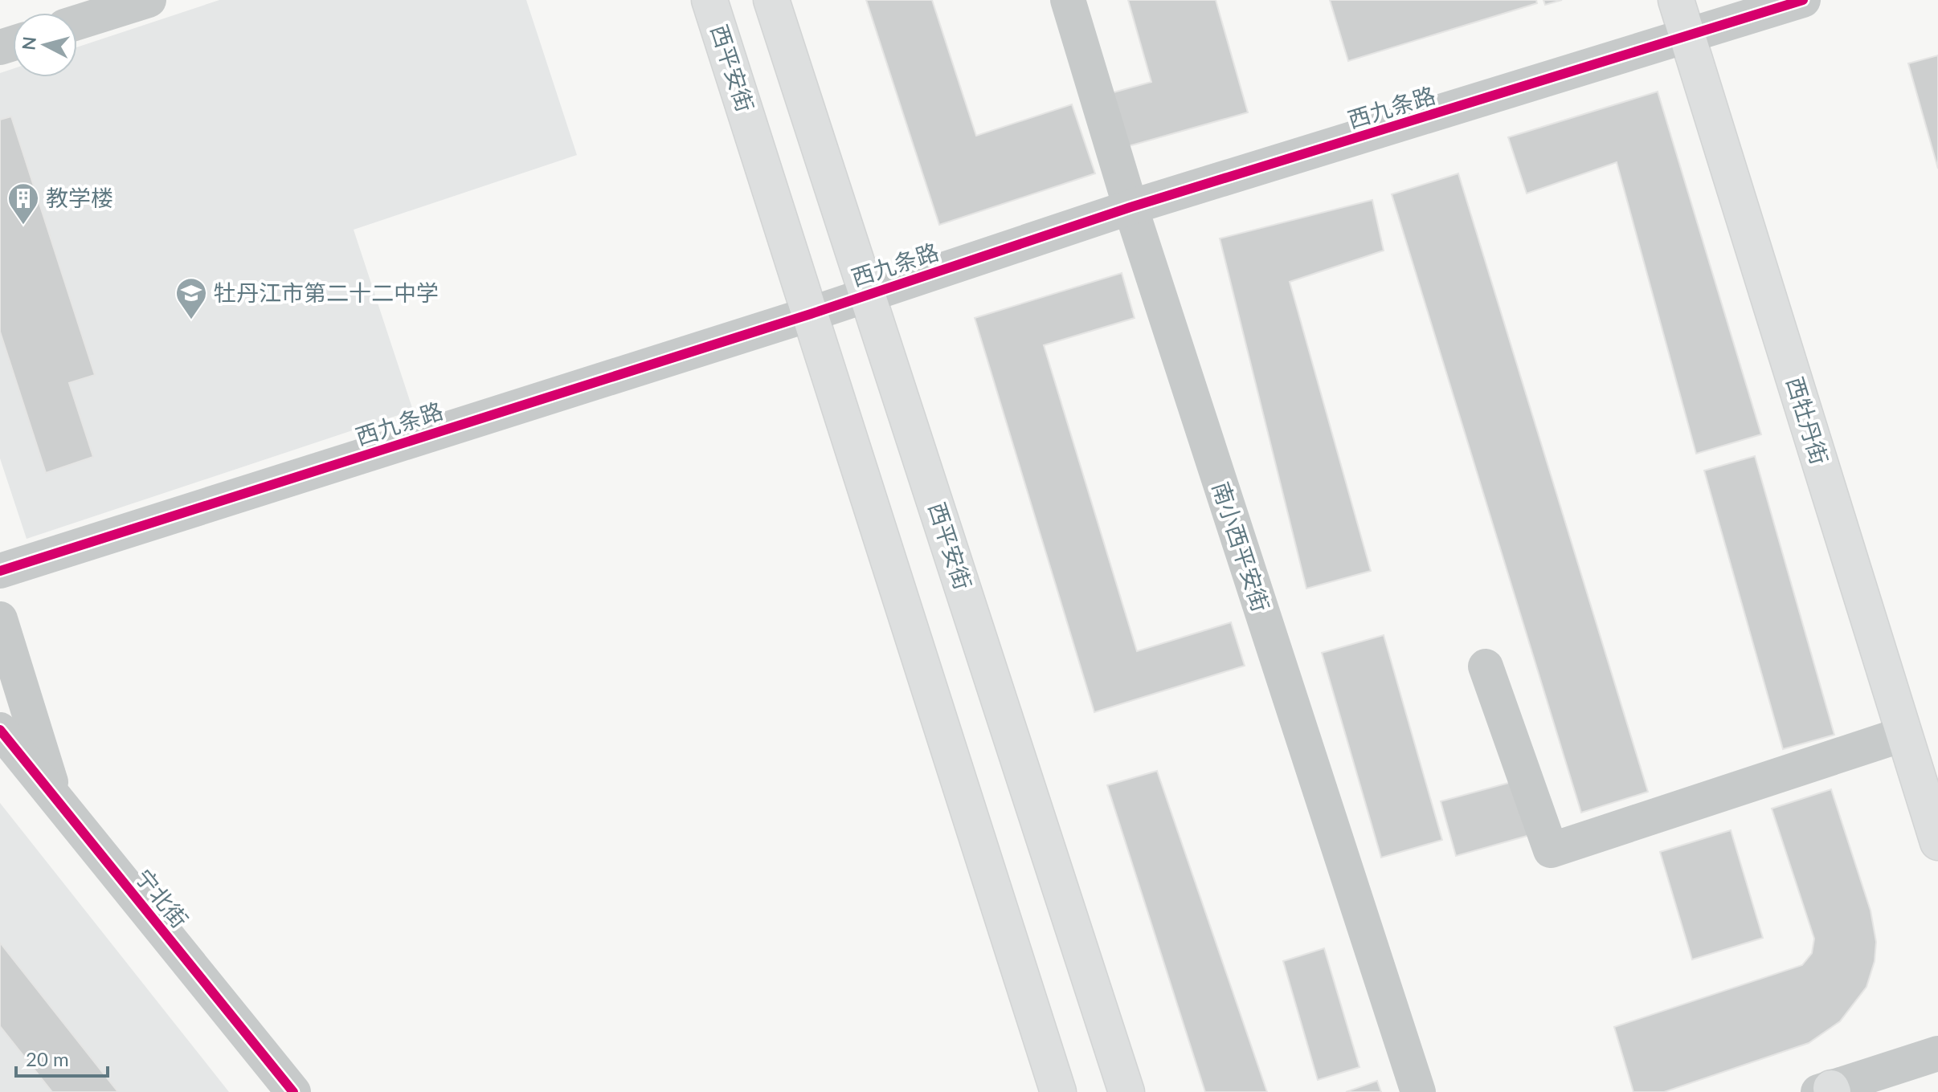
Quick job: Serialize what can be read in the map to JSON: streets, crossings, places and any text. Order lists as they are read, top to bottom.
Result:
{
  "streets": {
    "main road": ["西平安街", "西牡丹街"],
    "street": ["西九条路", "南小西平安街", "宁北街"]
  },
  "crossings": [
    ["西平安街", "西九条路"],
    ["西九条路", "西牡丹街"],
    ["西九条路", "南小西平安街"]
  ],
  "places": {
    "building": ["教学楼"],
    "school or university": ["牡丹江市第二十二中学"]
  },
  "scale_bar": "20 m",
  "north": "left"
}
